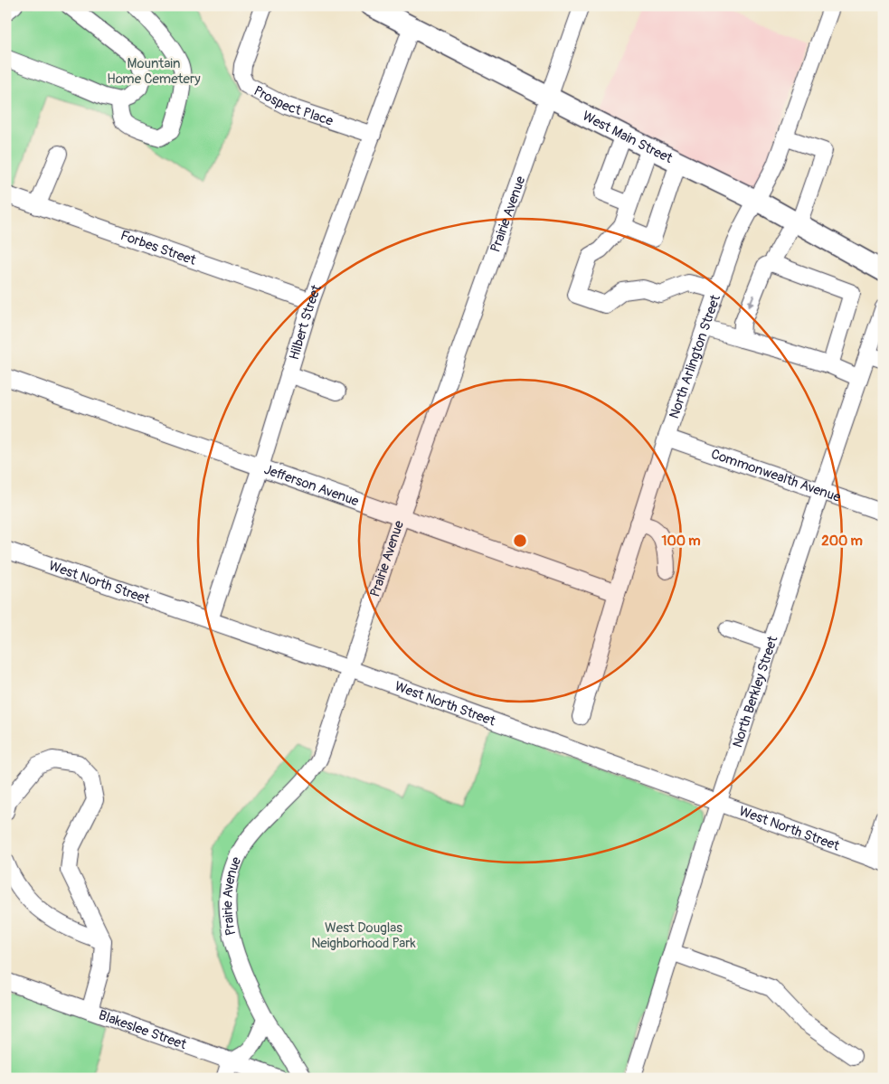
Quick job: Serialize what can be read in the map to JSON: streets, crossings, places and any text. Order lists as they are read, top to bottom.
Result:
{
  "streets": {
    "main road": ["West Main Street"],
    "street": [
      "Prospect Place",
      "Prairie Avenue",
      "Forbes Street",
      "Hilbert Street",
      "North Arlington Street",
      "Commonwealth Avenue",
      "Jefferson Avenue",
      "West North Street",
      "North Berkley Street",
      "Blakeslee Street"
    ]
  },
  "crossings": [
    ["Prospect Place", "Hilbert Street"],
    ["West Main Street", "Prairie Avenue"],
    ["West Main Street", "Hilbert Street"],
    ["West Main Street", "North Arlington Street"],
    ["Prairie Avenue", "Jefferson Avenue"],
    ["Prairie Avenue", "West North Street"],
    ["Forbes Street", "Hilbert Street"],
    ["Hilbert Street", "Jefferson Avenue"],
    ["Hilbert Street", "West North Street"],
    ["North Arlington Street", "Commonwealth Avenue"],
    ["North Arlington Street", "Jefferson Avenue"],
    ["Commonwealth Avenue", "North Berkley Street"],
    ["West North Street", "North Berkley Street"]
  ],
  "parks": ["Mountain Home Cemetery", "West Douglas Neighborhood Park"],
  "rings": ["100 m", "200 m"]
}
